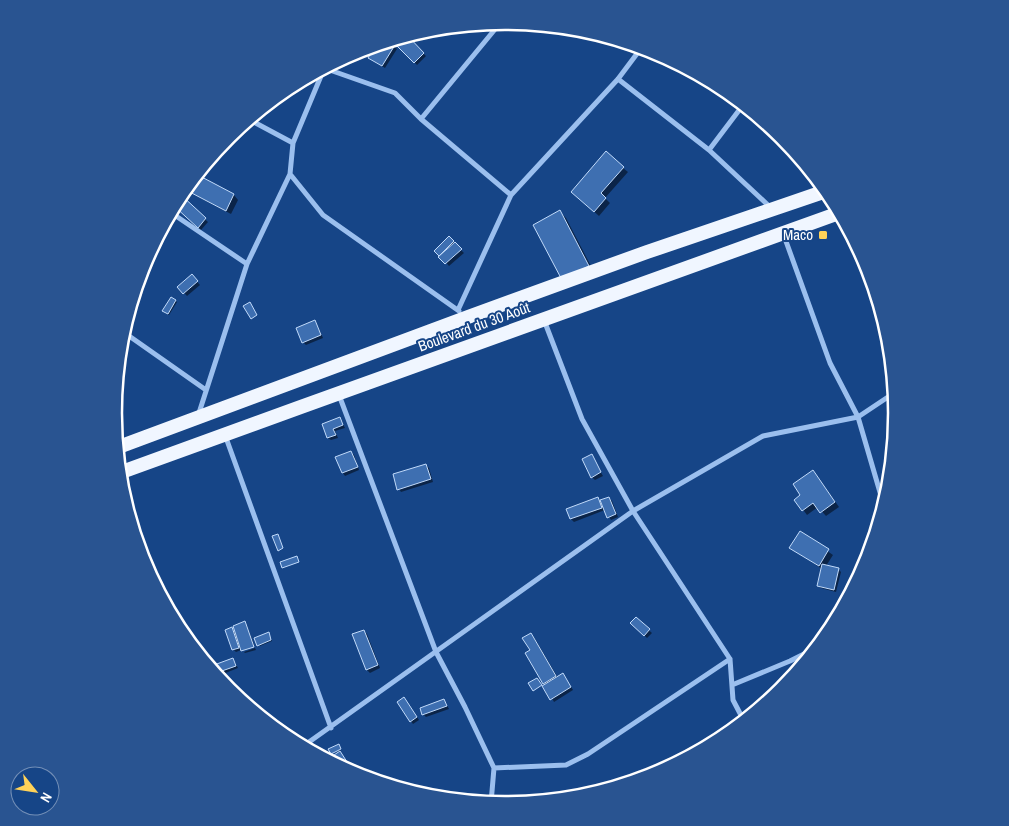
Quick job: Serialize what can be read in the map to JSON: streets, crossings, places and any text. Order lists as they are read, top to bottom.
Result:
{
  "streets": {
    "highway": ["Boulevard du 30 Août"]
  },
  "places": {
    "transit": ["Maco"]
  },
  "north": "bottom right"
}
